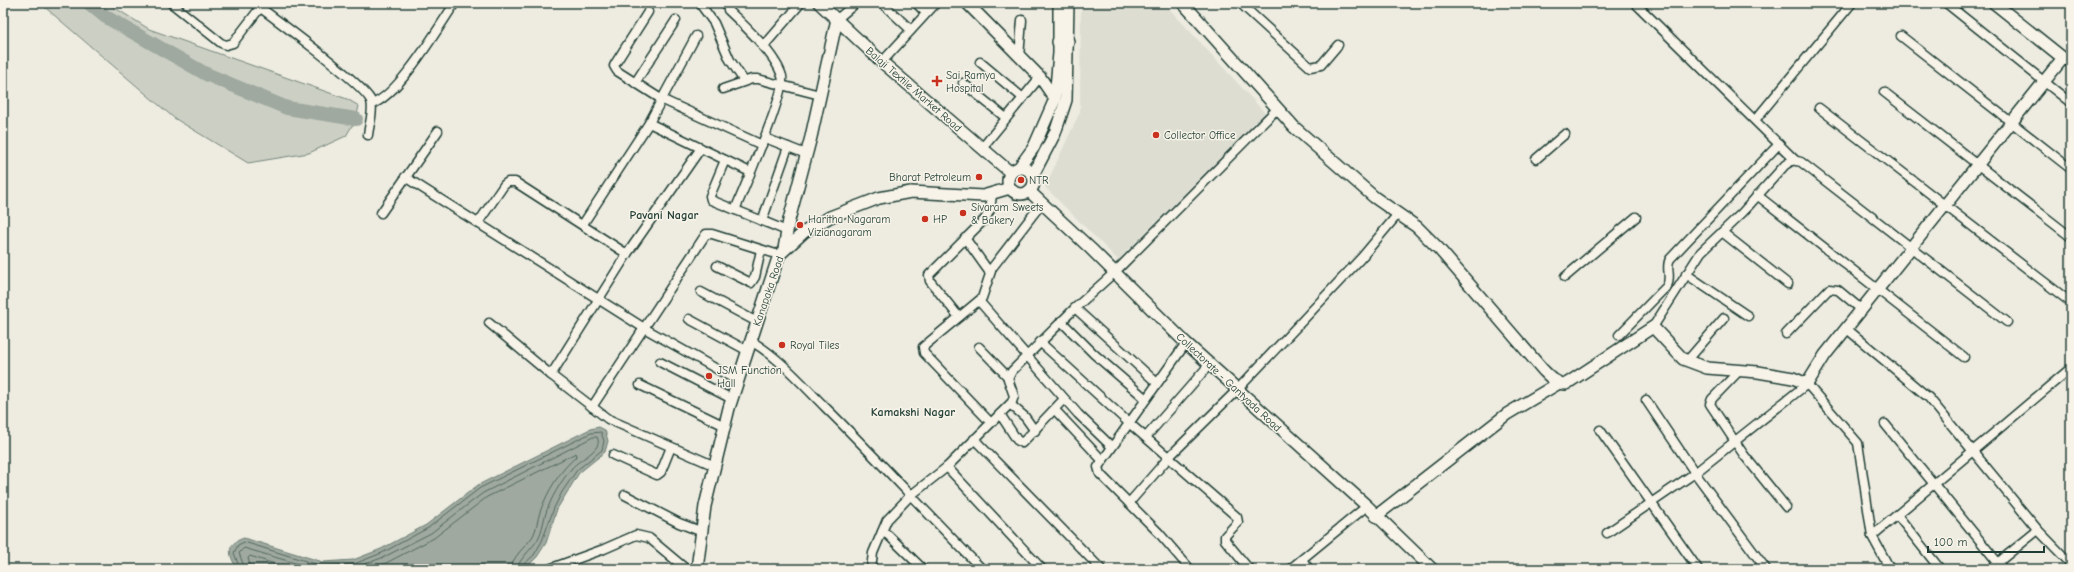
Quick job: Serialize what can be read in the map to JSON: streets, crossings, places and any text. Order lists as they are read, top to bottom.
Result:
{
  "streets": {
    "street": ["Balaji Textile Market Road", "Kanapaka Road", "Collectorate - Gantyada Road"]
  },
  "crossings": [
    ["Balaji Textile Market Road", "Kanapaka Road"],
    ["Balaji Textile Market Road", "Collectorate - Gantyada Road"],
    ["Kanapaka Road", "Collectorate - Gantyada Road"]
  ],
  "districts": ["Pavani Nagar", "Kamakshi Nagar"],
  "places": {
    "health": ["Sai Ramya Hospital"],
    "other": [
      "Collector Office",
      "Bharat Petroleum",
      "NTR",
      "Sivaram Sweets & Bakery",
      "HP",
      "Haritha Nagaram Vizianagaram",
      "Royal Tiles",
      "JSM Function Hall"
    ]
  },
  "scale_bar": "100 m"
}
